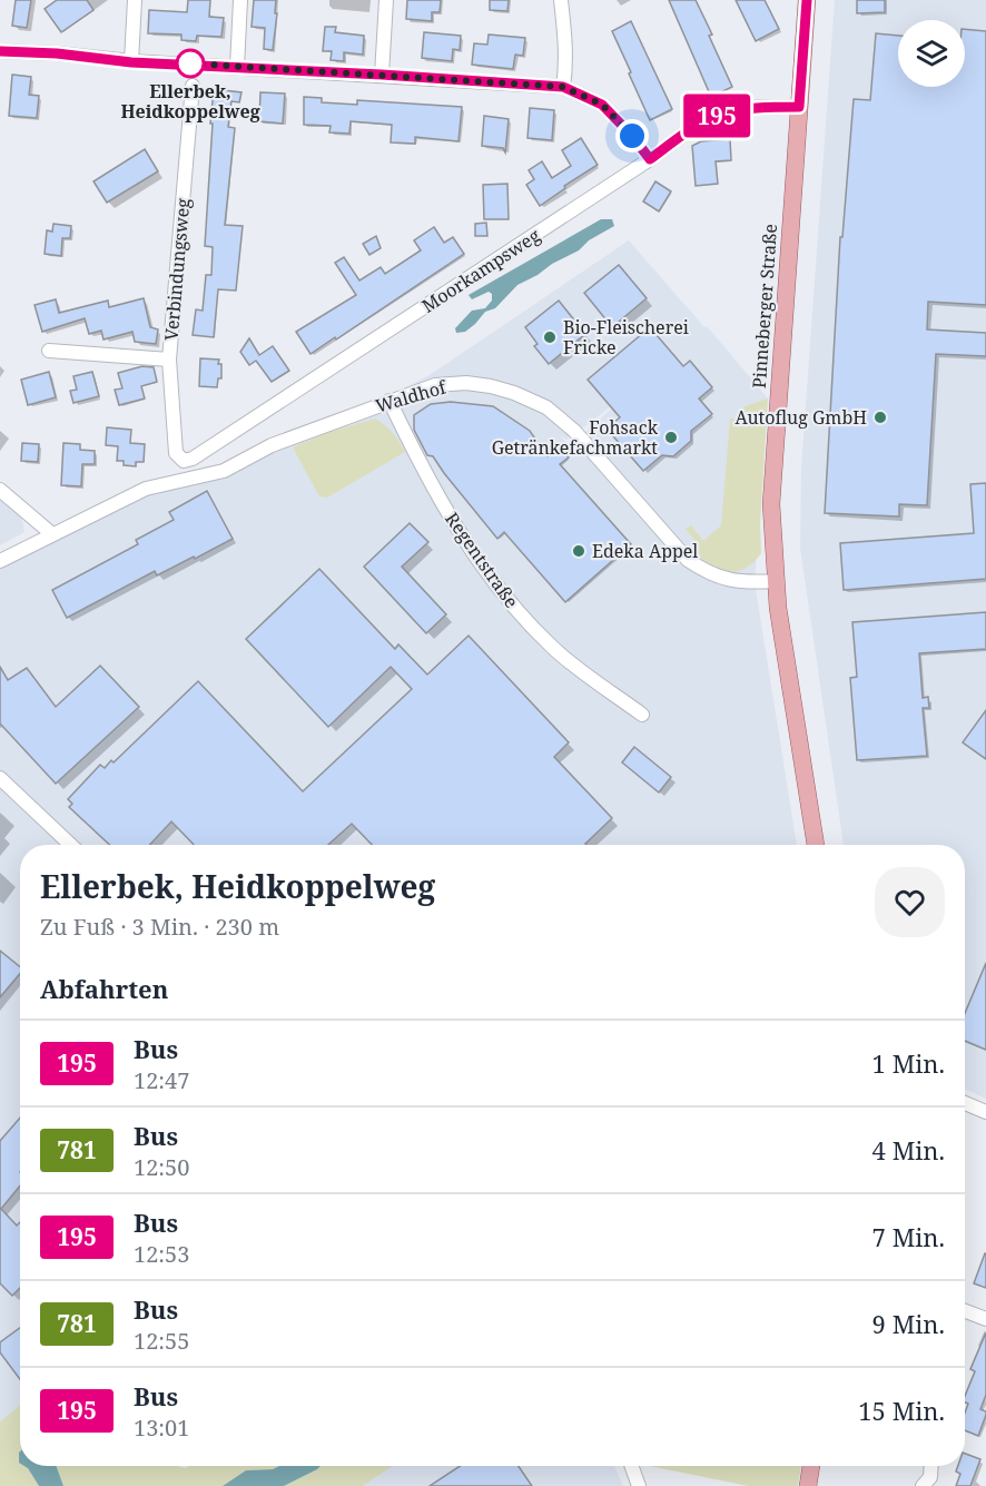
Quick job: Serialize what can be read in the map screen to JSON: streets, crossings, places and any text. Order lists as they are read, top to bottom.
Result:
{
  "streets": {
    "main road": ["Pinneberger Straße"],
    "street": [
      "Verbindungsweg",
      "Moorkampsweg",
      "Waldhof",
      "Regentstraße"
    ]
  },
  "crossings": [
    ["Verbindungsweg", "Moorkampsweg"],
    ["Moorkampsweg", "Pinneberger Straße"],
    ["Pinneberger Straße", "Waldhof"],
    ["Waldhof", "Regentstraße"]
  ],
  "places": [
    "Ellerbek, Heidkoppelweg",
    "Bio-Fleischerei Fricke",
    "Autoflug GmbH",
    "Fohsack Getränkefachmarkt",
    "Edeka Appel"
  ],
  "lines": ["bus line 195"],
  "page": {
    "on_map": "195",
    "heading": [
      ["Ellerbek, Heidkoppelweg", "Zu Fuß · 3 Min. · 230 m"],
      "Abfahrten"
    ],
    "list": [
      {
        "mark": "195",
        "name": "Bus",
        "note": "12:47",
        "value": "1 Min."
      },
      {
        "mark": "781",
        "name": "Bus",
        "note": "12:50",
        "value": "4 Min."
      },
      {
        "mark": "195",
        "name": "Bus",
        "note": "12:53",
        "value": "7 Min."
      },
      {
        "mark": "781",
        "name": "Bus",
        "note": "12:55",
        "value": "9 Min."
      },
      {
        "mark": "195",
        "name": "Bus",
        "note": "13:01",
        "value": "15 Min."
      }
    ]
  }
}
